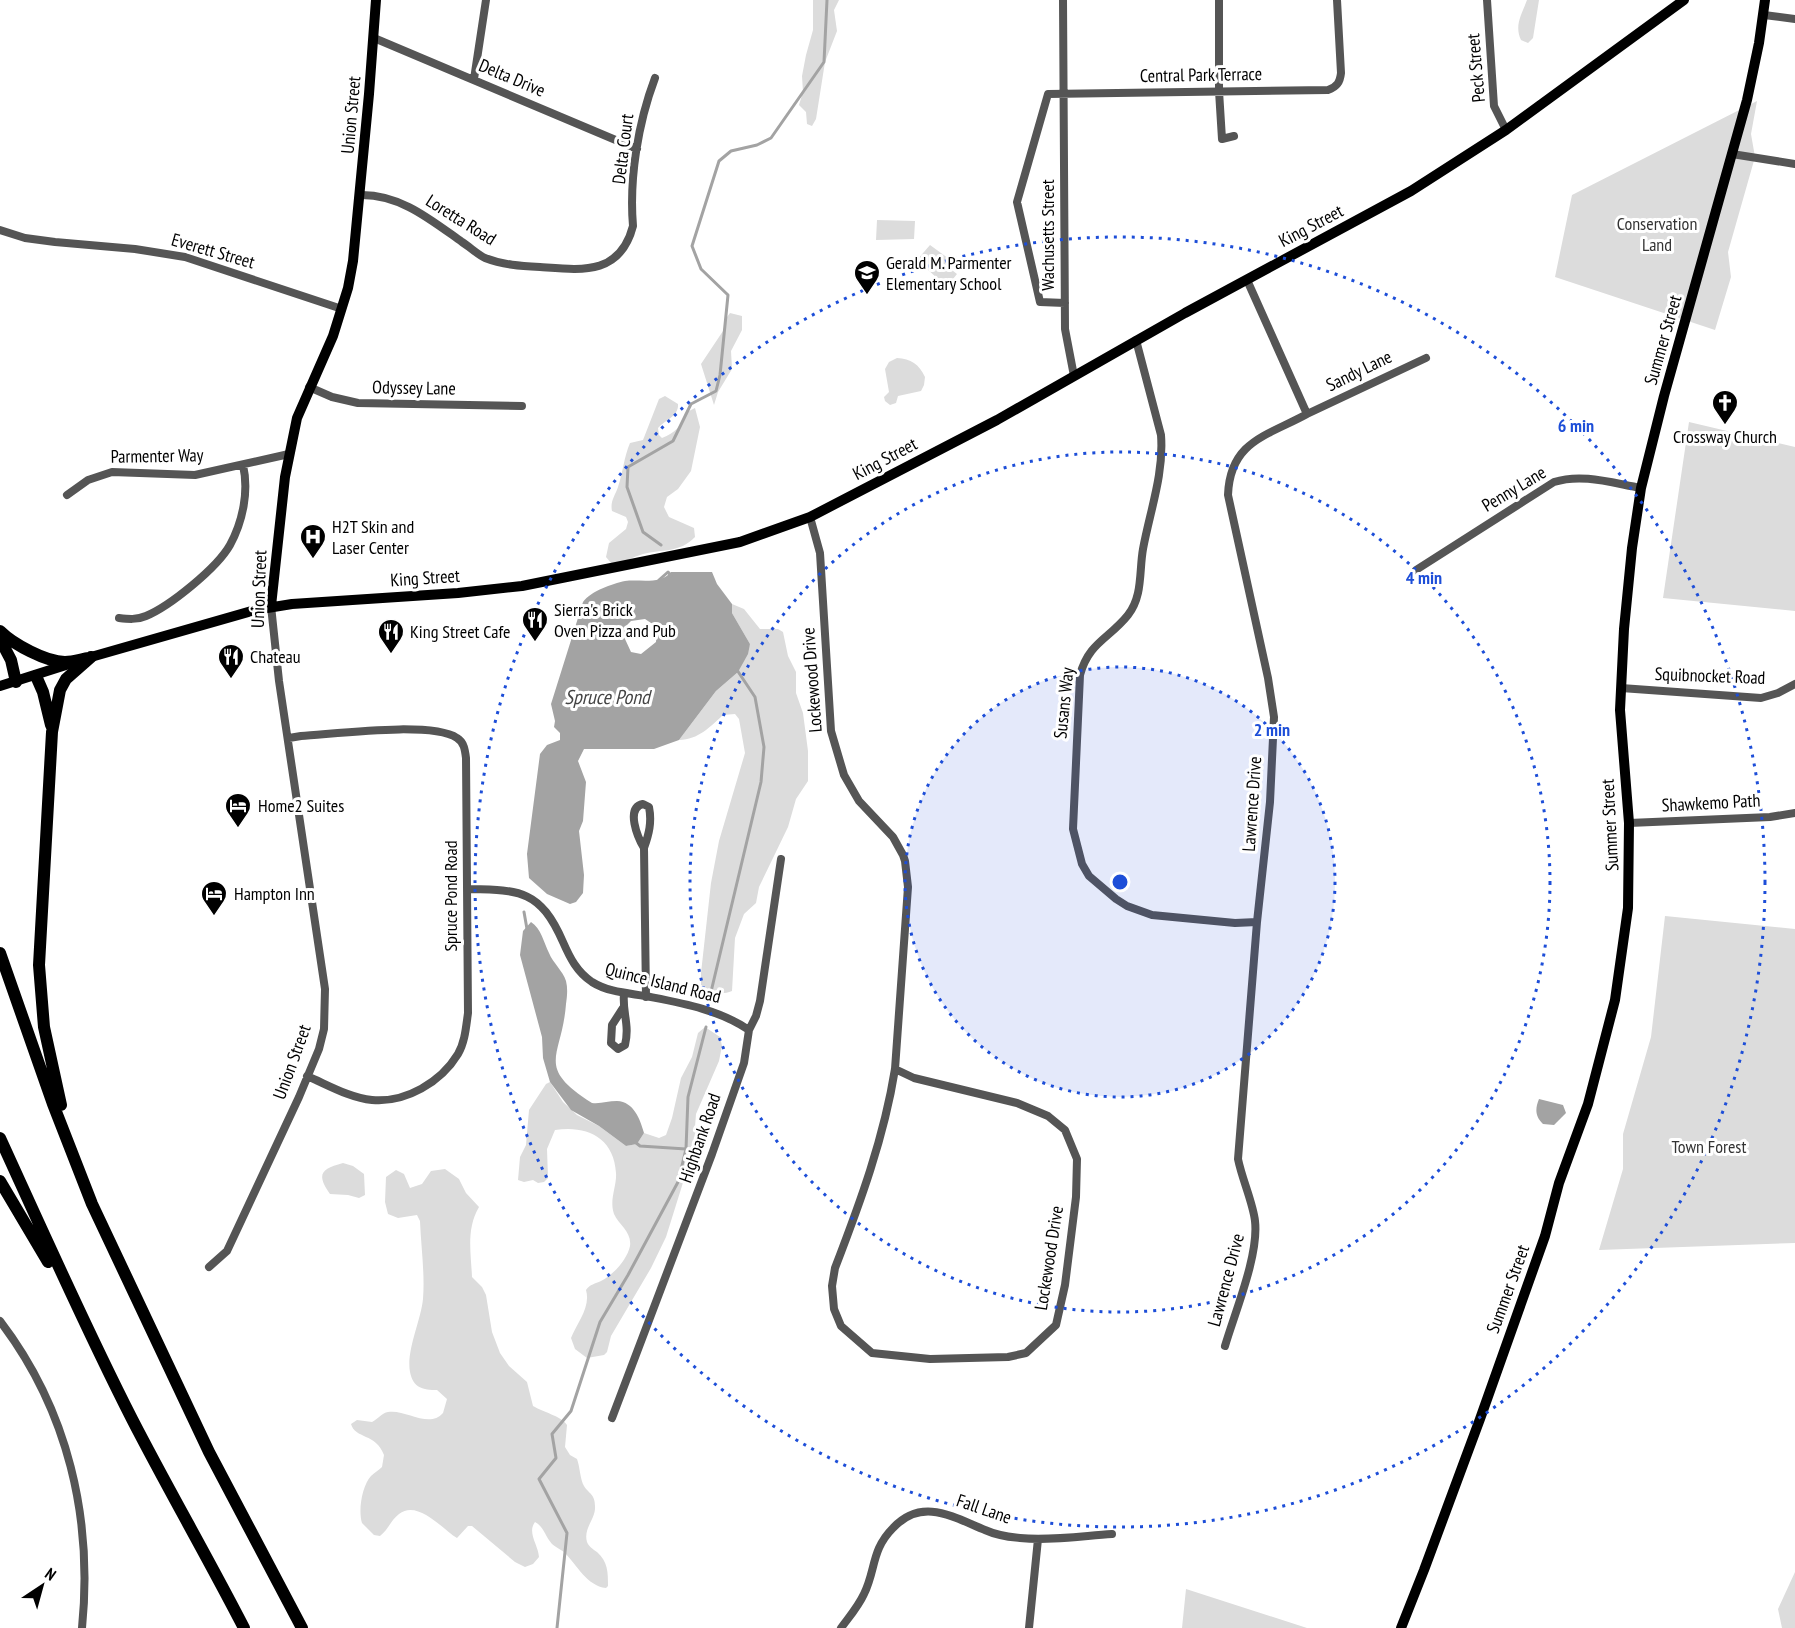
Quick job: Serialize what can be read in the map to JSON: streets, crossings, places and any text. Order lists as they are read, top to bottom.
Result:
{
  "streets": {
    "main road": ["Union Street", "King Street", "Summer Street"],
    "street": [
      "Peck Street",
      "Central Park Terrace",
      "Delta Drive",
      "Delta Court",
      "Loretta Road",
      "Wachusetts Street",
      "Everett Street",
      "Sandy Lane",
      "Odyssey Lane",
      "Parmenter Way",
      "Penny Lane",
      "Squibnocket Road",
      "Lockewood Drive",
      "Susans Way",
      "Shawkemo Path",
      "Lawrence Drive",
      "Spruce Pond Road",
      "Quince Island Road",
      "Highbank Road",
      "Fall Lane"
    ]
  },
  "crossings": [
    ["Peck Street", "King Street"],
    ["Central Park Terrace", "Wachusetts Street"],
    ["Delta Drive", "Union Street"],
    ["Delta Drive", "Delta Court"],
    ["Union Street", "Loretta Road"],
    ["Union Street", "King Street"],
    ["Union Street", "Everett Street"],
    ["Union Street", "Odyssey Lane"],
    ["Union Street", "Parmenter Way"],
    ["Union Street", "Spruce Pond Road"],
    ["Delta Court", "Loretta Road"],
    ["King Street", "Wachusetts Street"],
    ["King Street", "Lockewood Drive"],
    ["King Street", "Susans Way"],
    ["Summer Street", "Penny Lane"],
    ["Summer Street", "Squibnocket Road"],
    ["Summer Street", "Shawkemo Path"],
    ["Sandy Lane", "Lawrence Drive"],
    ["Susans Way", "Lawrence Drive"],
    ["Spruce Pond Road", "Quince Island Road"],
    ["Quince Island Road", "Highbank Road"]
  ],
  "water": ["Spruce Pond"],
  "parks": ["Conservation Land", "Town Forest"],
  "places": {
    "school or university": ["Gerald M. Parmenter Elementary School"],
    "church": ["Crossway Church"],
    "hospital": ["H2T Skin and Laser Center"],
    "restaurant": ["Sierra's Brick Oven Pizza and Pub", "King Street Cafe", "Chateau"],
    "hotel": ["Home2 Suites", "Hampton Inn"]
  },
  "north": "top right",
  "rings": ["6 min", "4 min", "2 min"]
}
